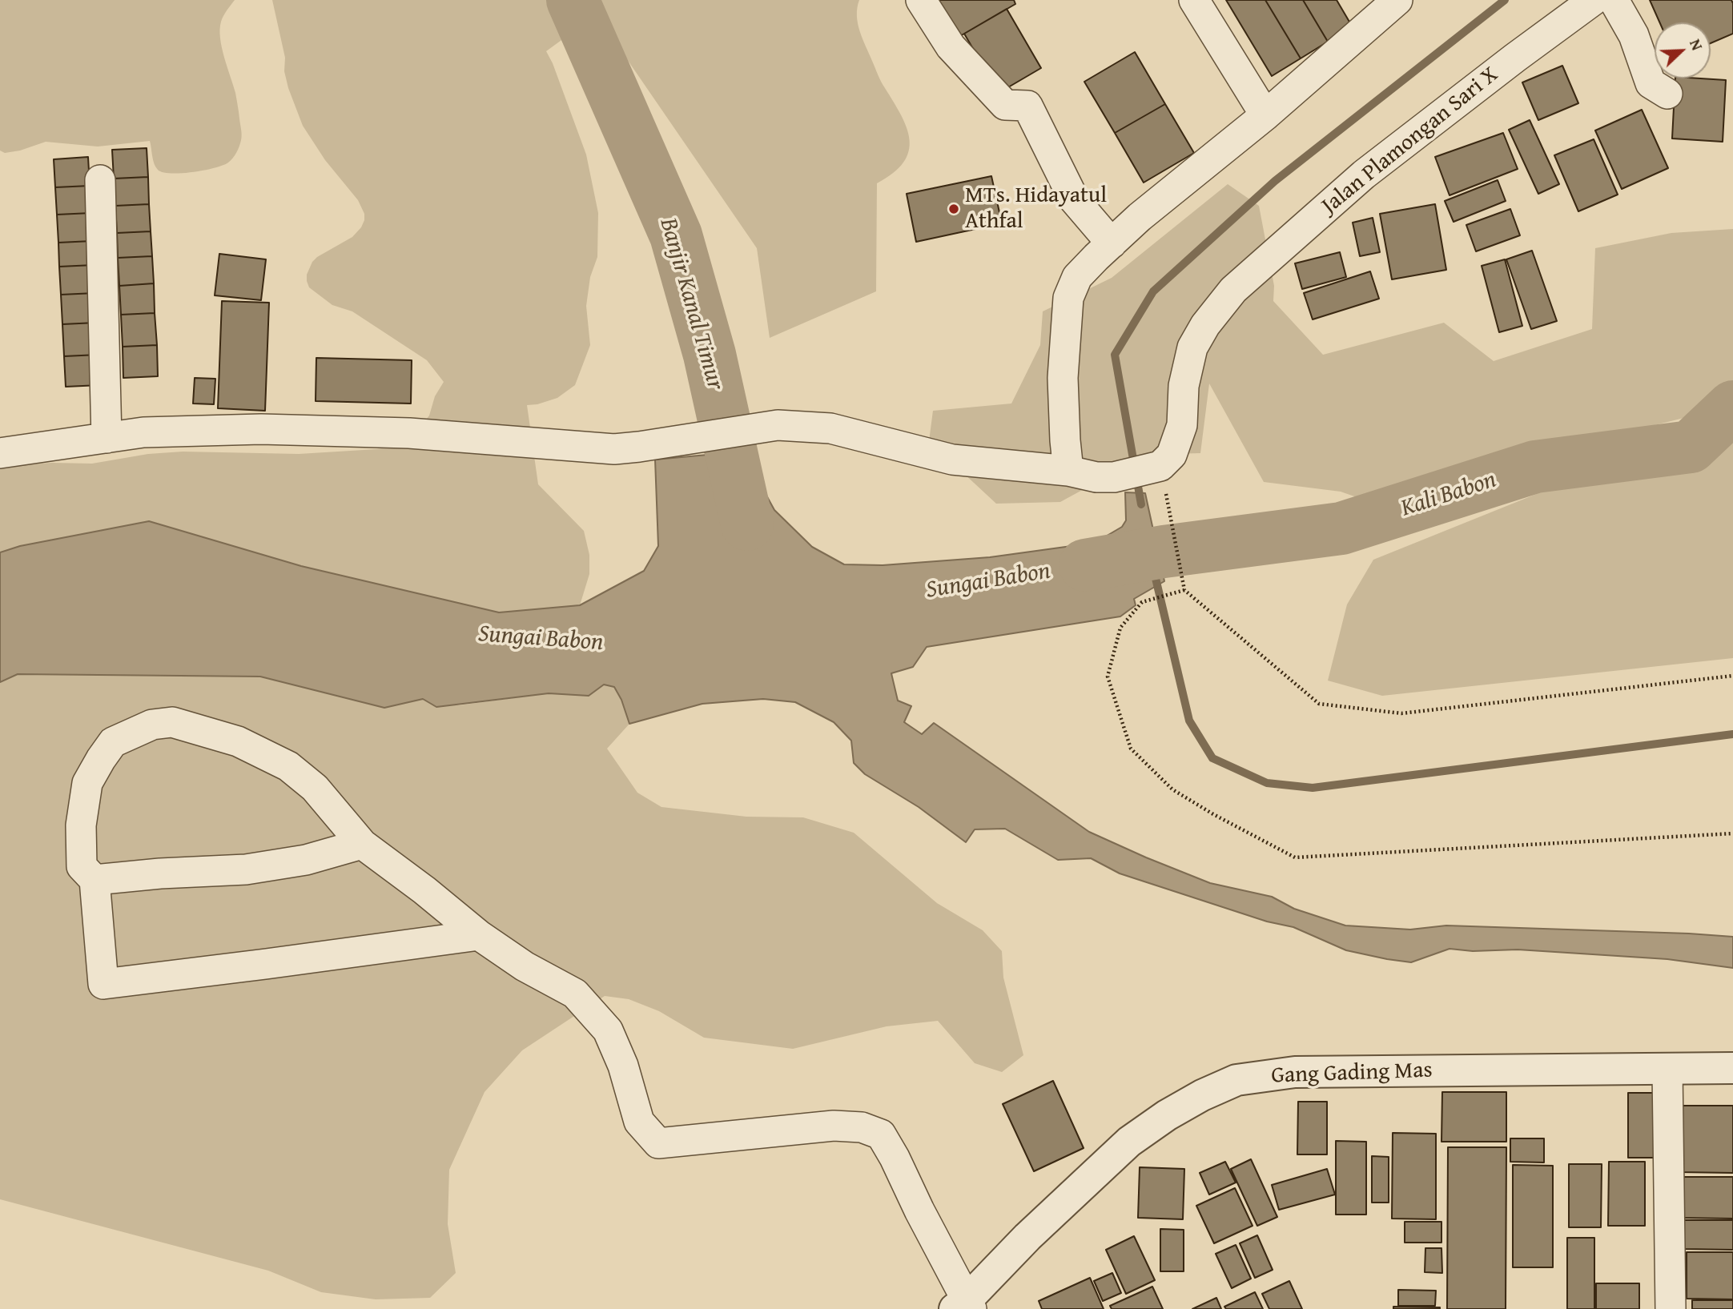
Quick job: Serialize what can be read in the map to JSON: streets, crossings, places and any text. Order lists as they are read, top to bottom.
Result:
{
  "streets": {
    "street": ["Jalan Plamongan Sari X", "Gang Gading Mas"]
  },
  "water": ["Banjir Kanal Timur", "Kali Babon", "Sungai Babon"],
  "places": ["MTs. Hidayatul Athfal"],
  "north": "top right"
}
